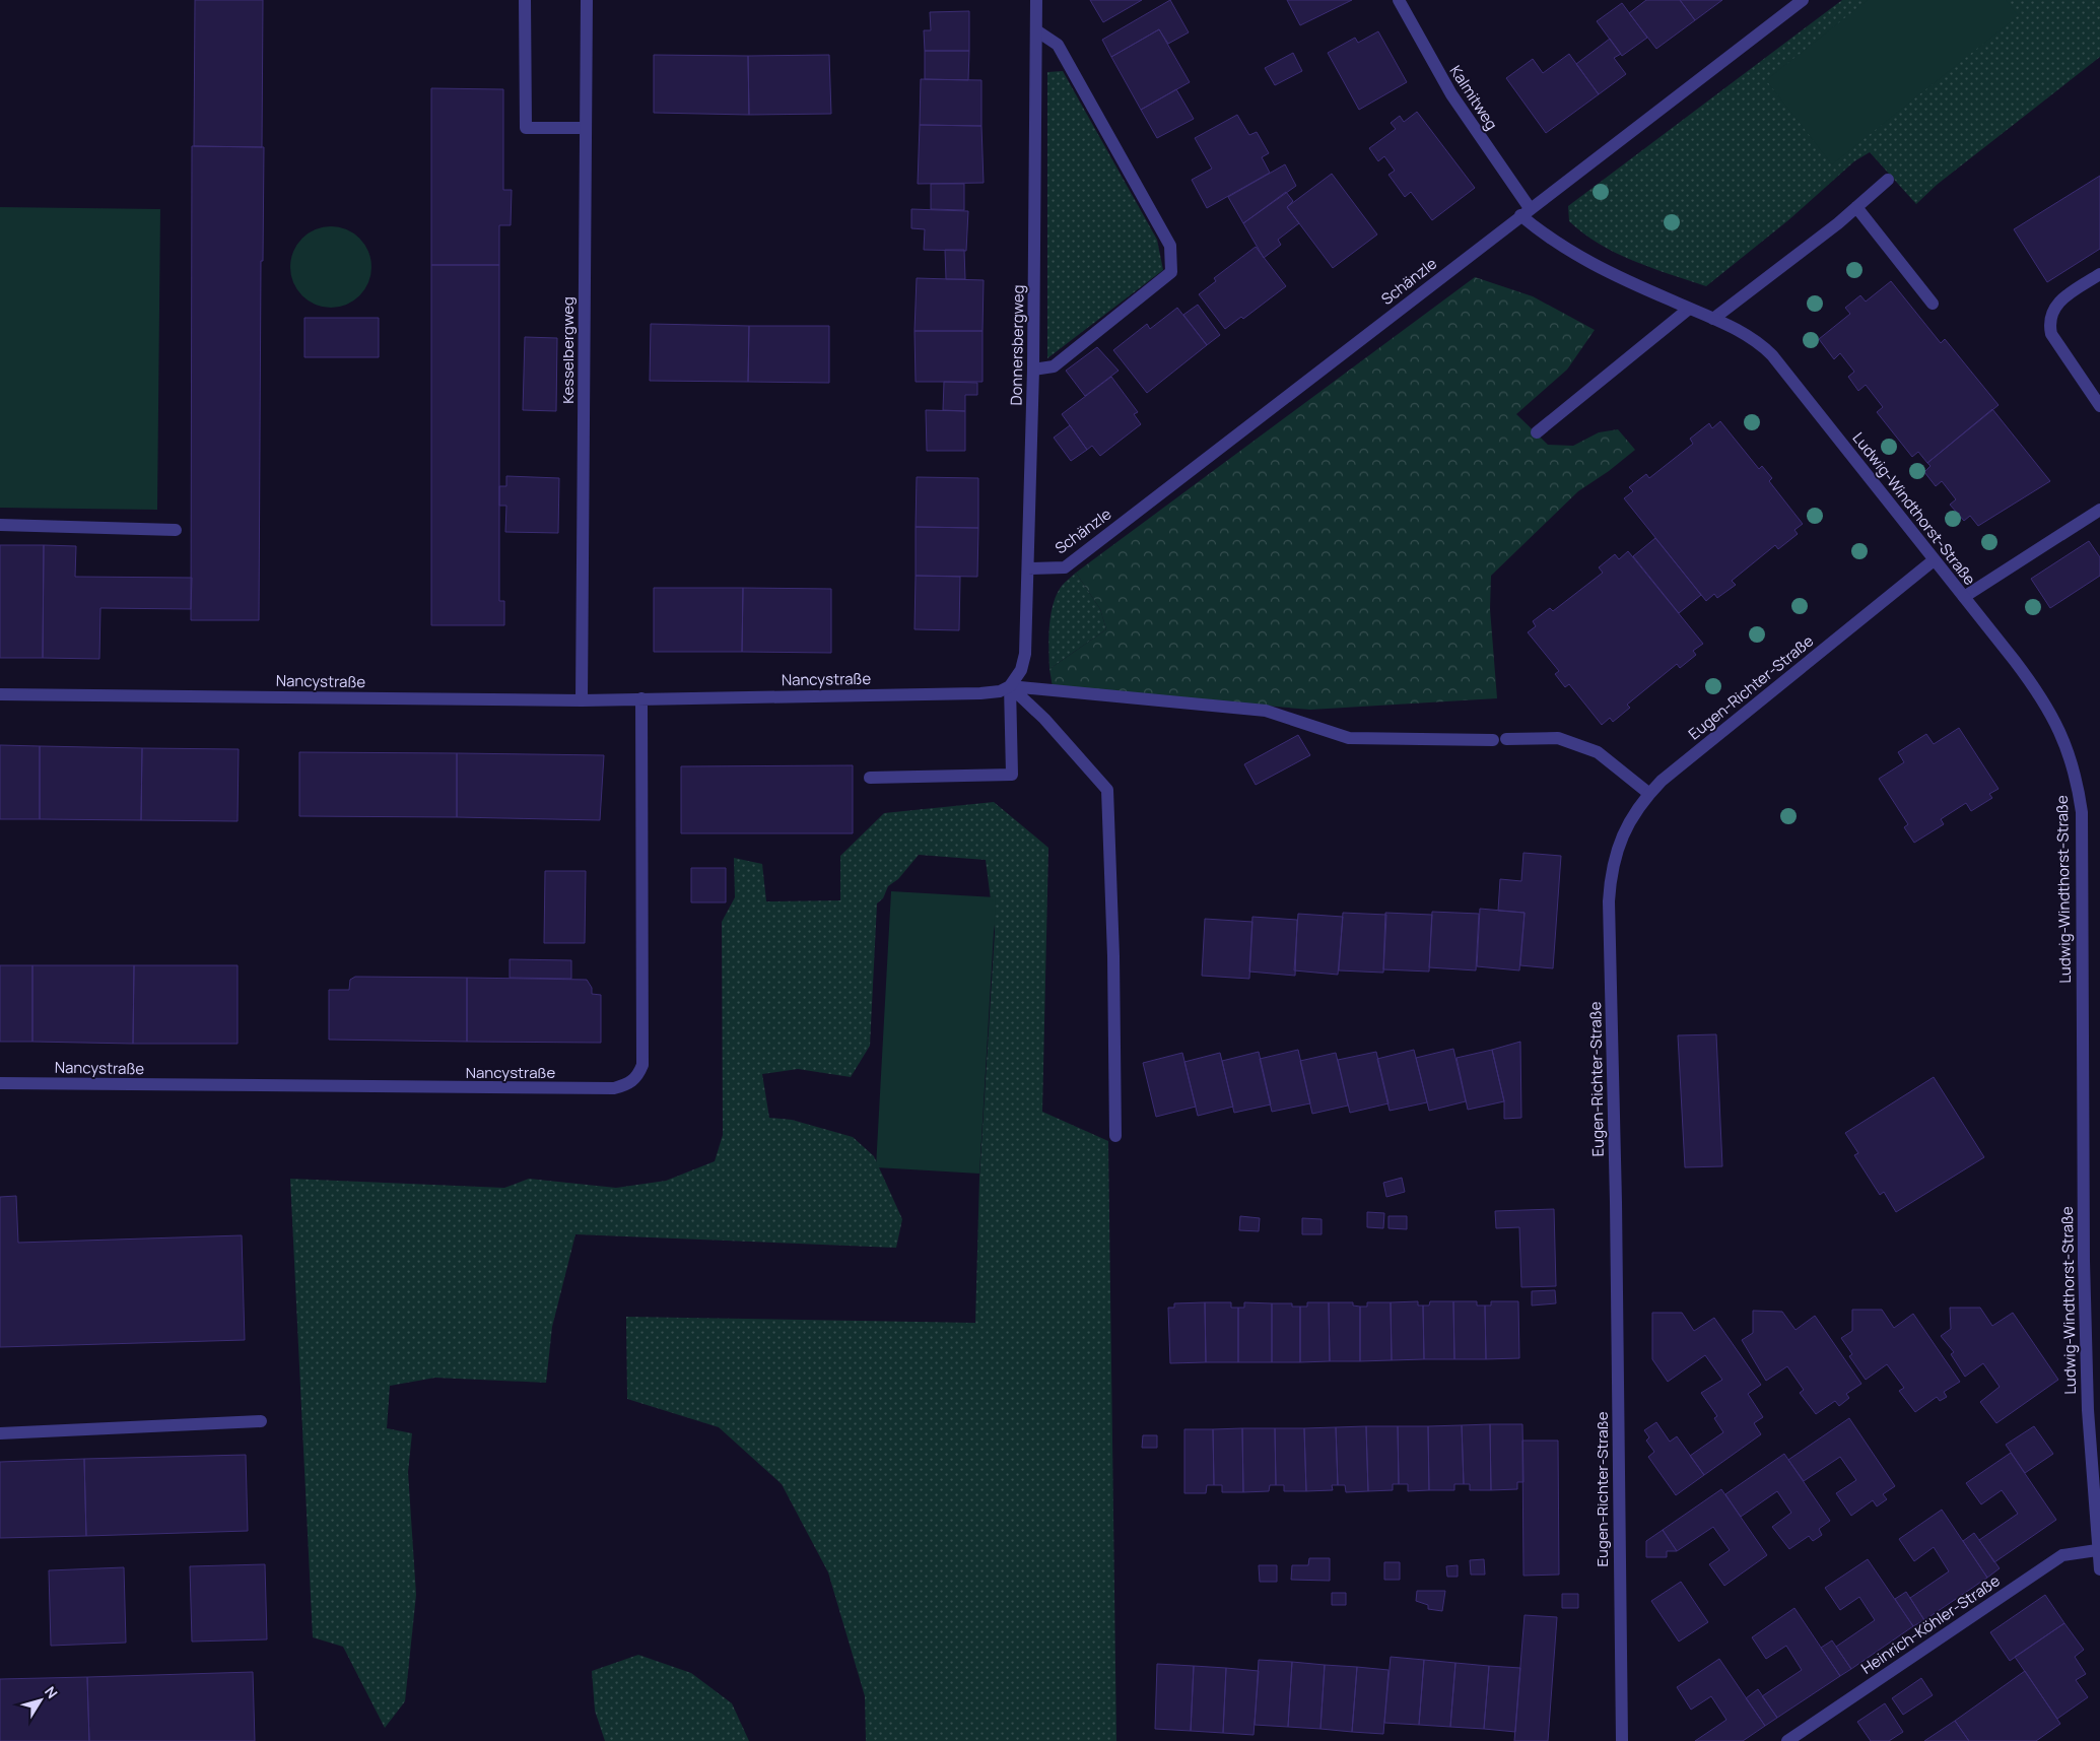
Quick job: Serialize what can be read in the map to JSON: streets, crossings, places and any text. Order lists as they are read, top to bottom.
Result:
{
  "streets": {
    "street": [
      "Kalmitweg",
      "Schänzle",
      "Donnersbergweg",
      "Kesselbergweg",
      "Ludwig-Windthorst-Straße",
      "Nancystraße",
      "Eugen-Richter-Straße",
      "Heinrich-Köhler-Straße"
    ]
  },
  "crossings": [
    ["Kalmitweg", "Schänzle"],
    ["Kalmitweg", "Ludwig-Windthorst-Straße"],
    ["Schänzle", "Donnersbergweg"],
    ["Schänzle", "Ludwig-Windthorst-Straße"],
    ["Donnersbergweg", "Nancystraße"],
    ["Kesselbergweg", "Nancystraße"],
    ["Ludwig-Windthorst-Straße", "Eugen-Richter-Straße"],
    ["Ludwig-Windthorst-Straße", "Heinrich-Köhler-Straße"]
  ],
  "north": "top right"
}
